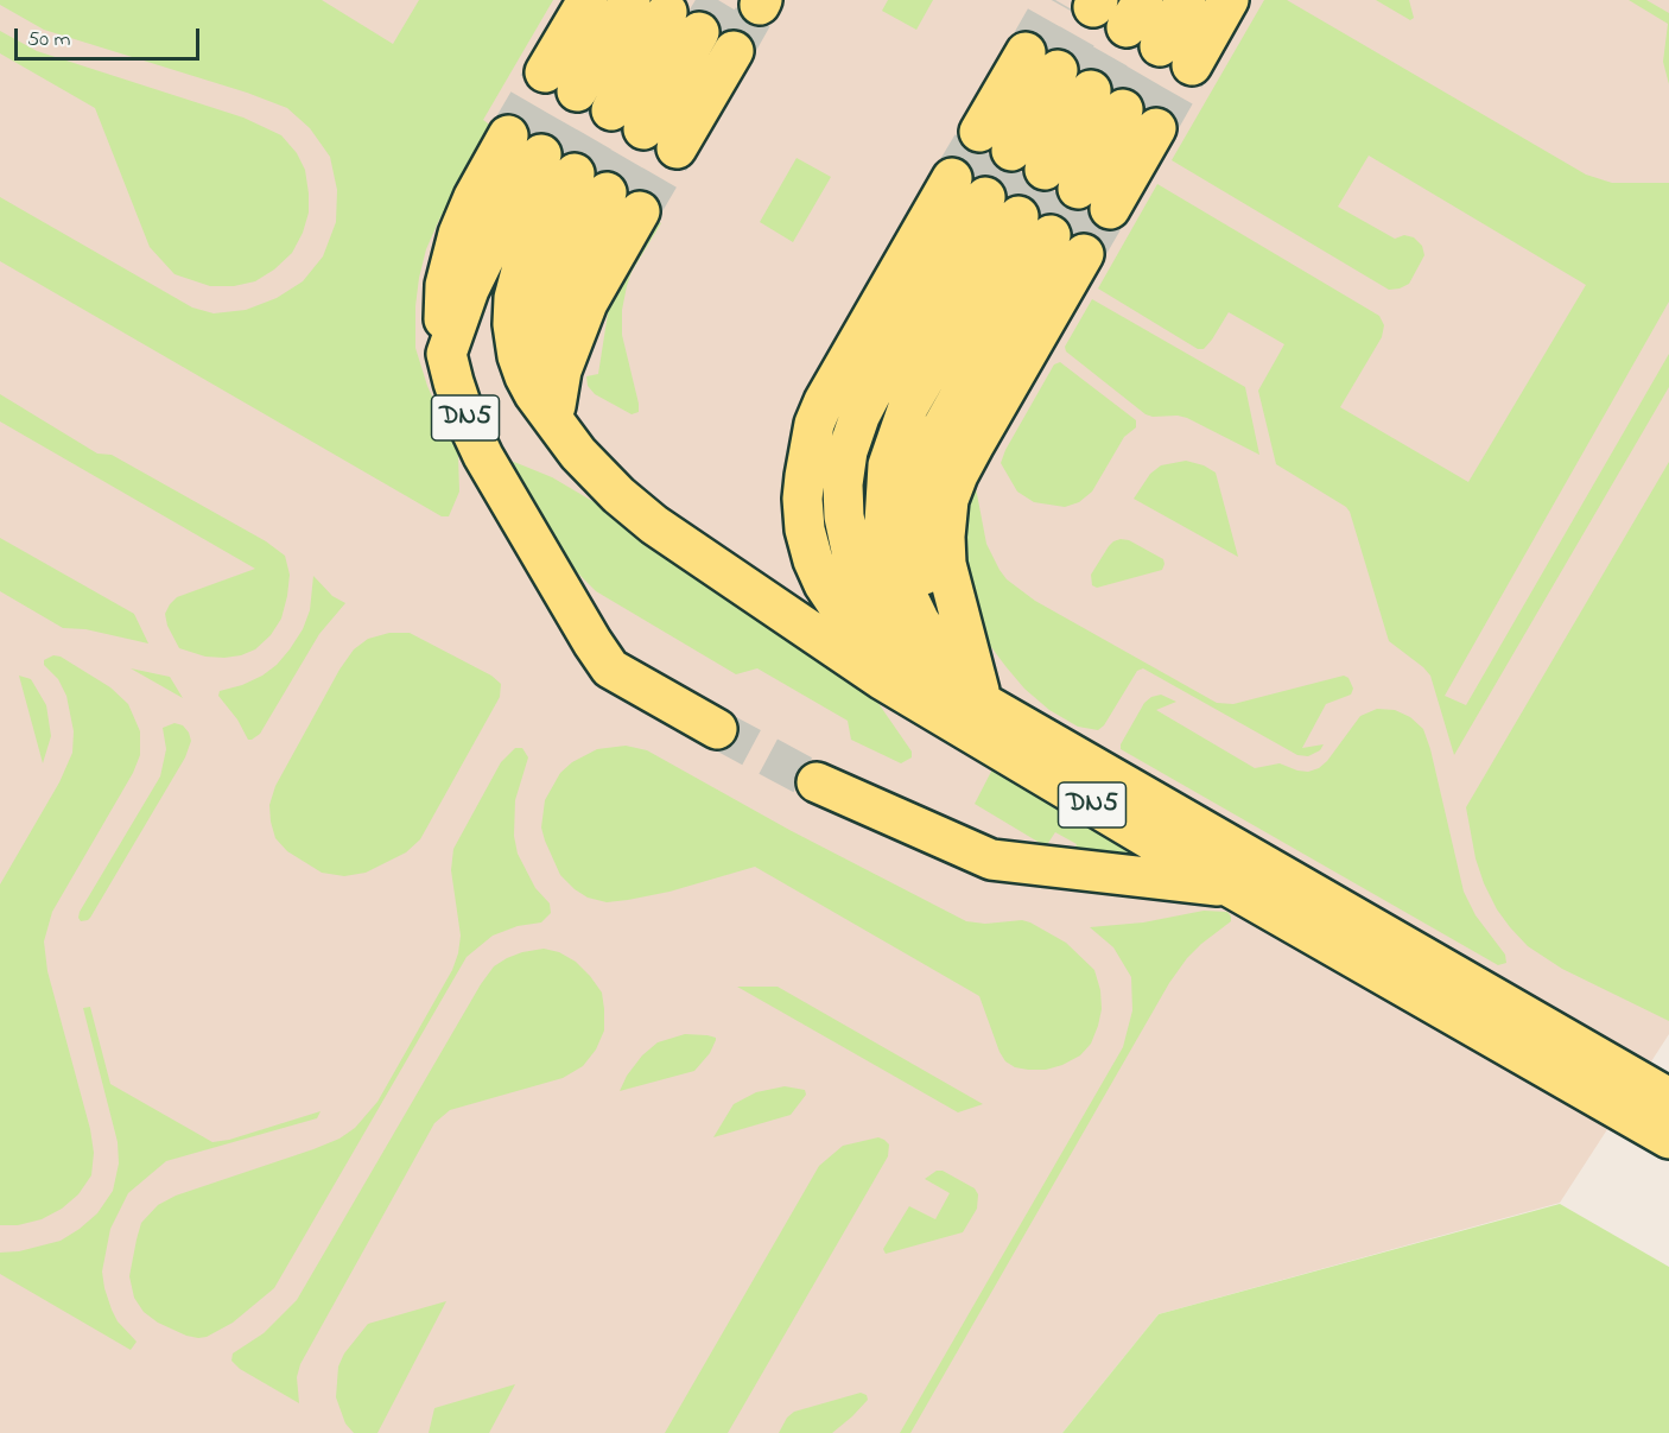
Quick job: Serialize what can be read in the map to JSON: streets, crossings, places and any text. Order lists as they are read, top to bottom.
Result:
{
  "streets": {
    "highway": ["DN5"]
  },
  "scale_bar": "50 m"
}
